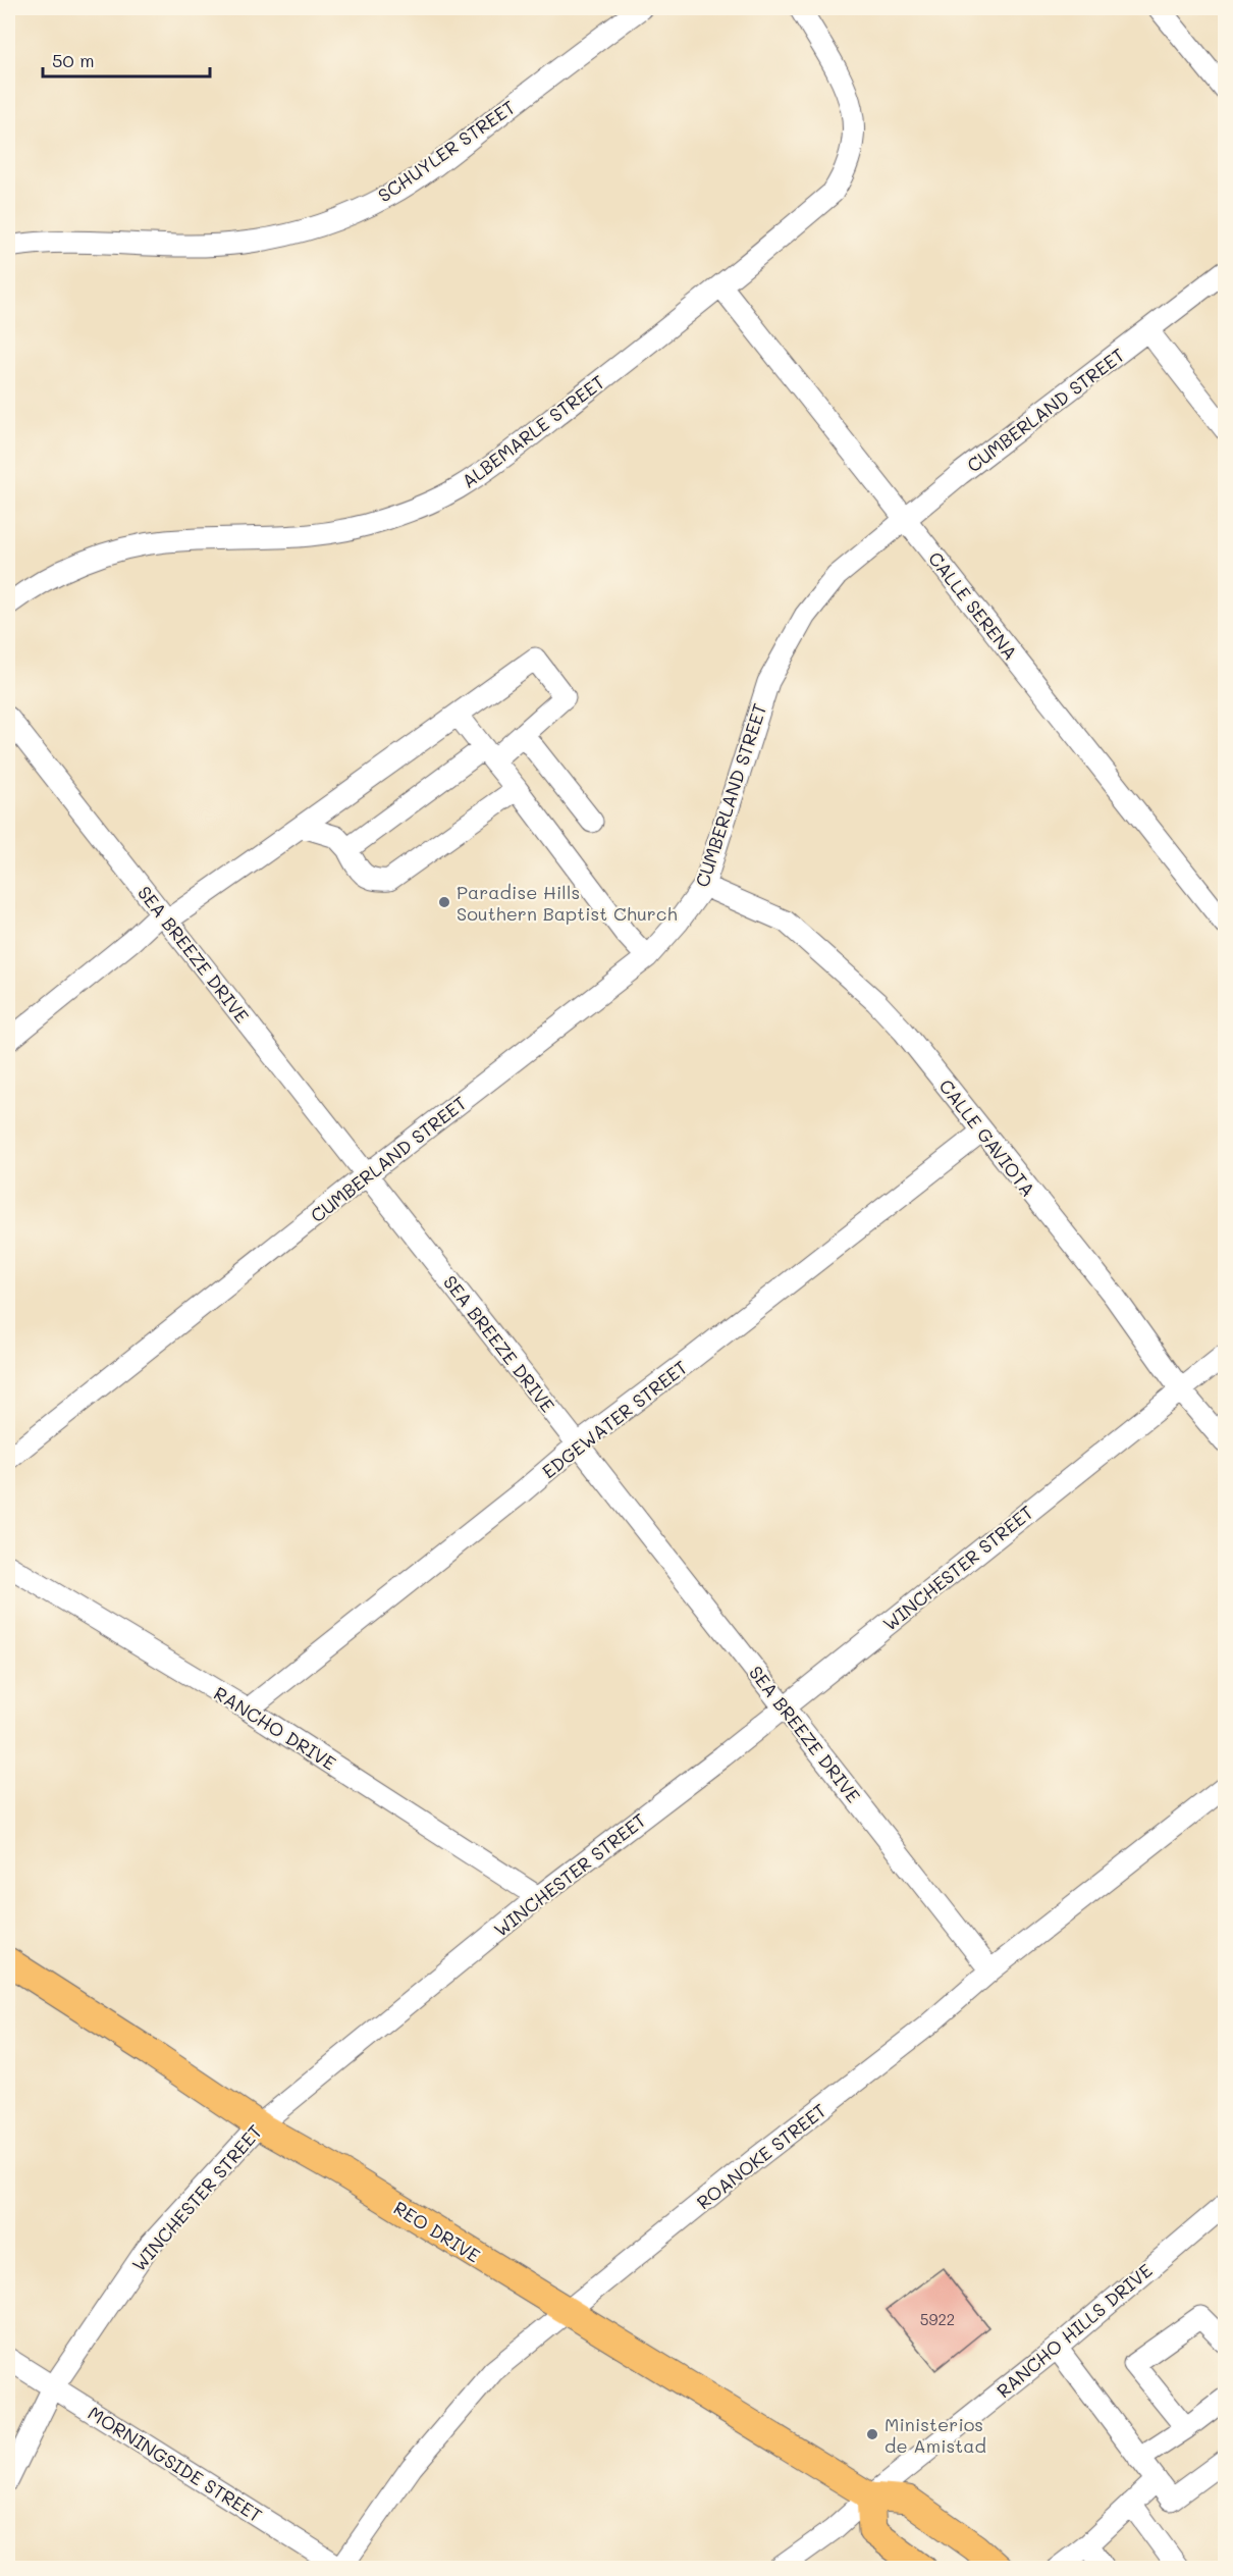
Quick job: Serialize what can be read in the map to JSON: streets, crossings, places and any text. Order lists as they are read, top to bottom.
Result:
{
  "streets": {
    "main road": ["REO DRIVE"],
    "street": [
      "SCHUYLER STREET",
      "CUMBERLAND STREET",
      "ALBEMARLE STREET",
      "CALLE SERENA",
      "SEA BREEZE DRIVE",
      "CALLE GAVIOTA",
      "EDGEWATER STREET",
      "WINCHESTER STREET",
      "RANCHO DRIVE",
      "ROANOKE STREET",
      "RANCHO HILLS DRIVE",
      "MORNINGSIDE STREET"
    ]
  },
  "crossings": [
    ["CUMBERLAND STREET", "CALLE SERENA"],
    ["CUMBERLAND STREET", "SEA BREEZE DRIVE"],
    ["CUMBERLAND STREET", "CALLE GAVIOTA"],
    ["ALBEMARLE STREET", "CALLE SERENA"],
    ["SEA BREEZE DRIVE", "EDGEWATER STREET"],
    ["SEA BREEZE DRIVE", "WINCHESTER STREET"],
    ["SEA BREEZE DRIVE", "ROANOKE STREET"],
    ["CALLE GAVIOTA", "EDGEWATER STREET"],
    ["CALLE GAVIOTA", "WINCHESTER STREET"],
    ["EDGEWATER STREET", "RANCHO DRIVE"],
    ["WINCHESTER STREET", "RANCHO DRIVE"],
    ["WINCHESTER STREET", "REO DRIVE"],
    ["WINCHESTER STREET", "MORNINGSIDE STREET"],
    ["ROANOKE STREET", "REO DRIVE"],
    ["ROANOKE STREET", "MORNINGSIDE STREET"],
    ["REO DRIVE", "RANCHO HILLS DRIVE"]
  ],
  "places": ["Paradise Hills Southern Baptist Church", "Ministerios de Amistad"],
  "house_numbers": ["5922"],
  "scale_bar": "50 m"
}
